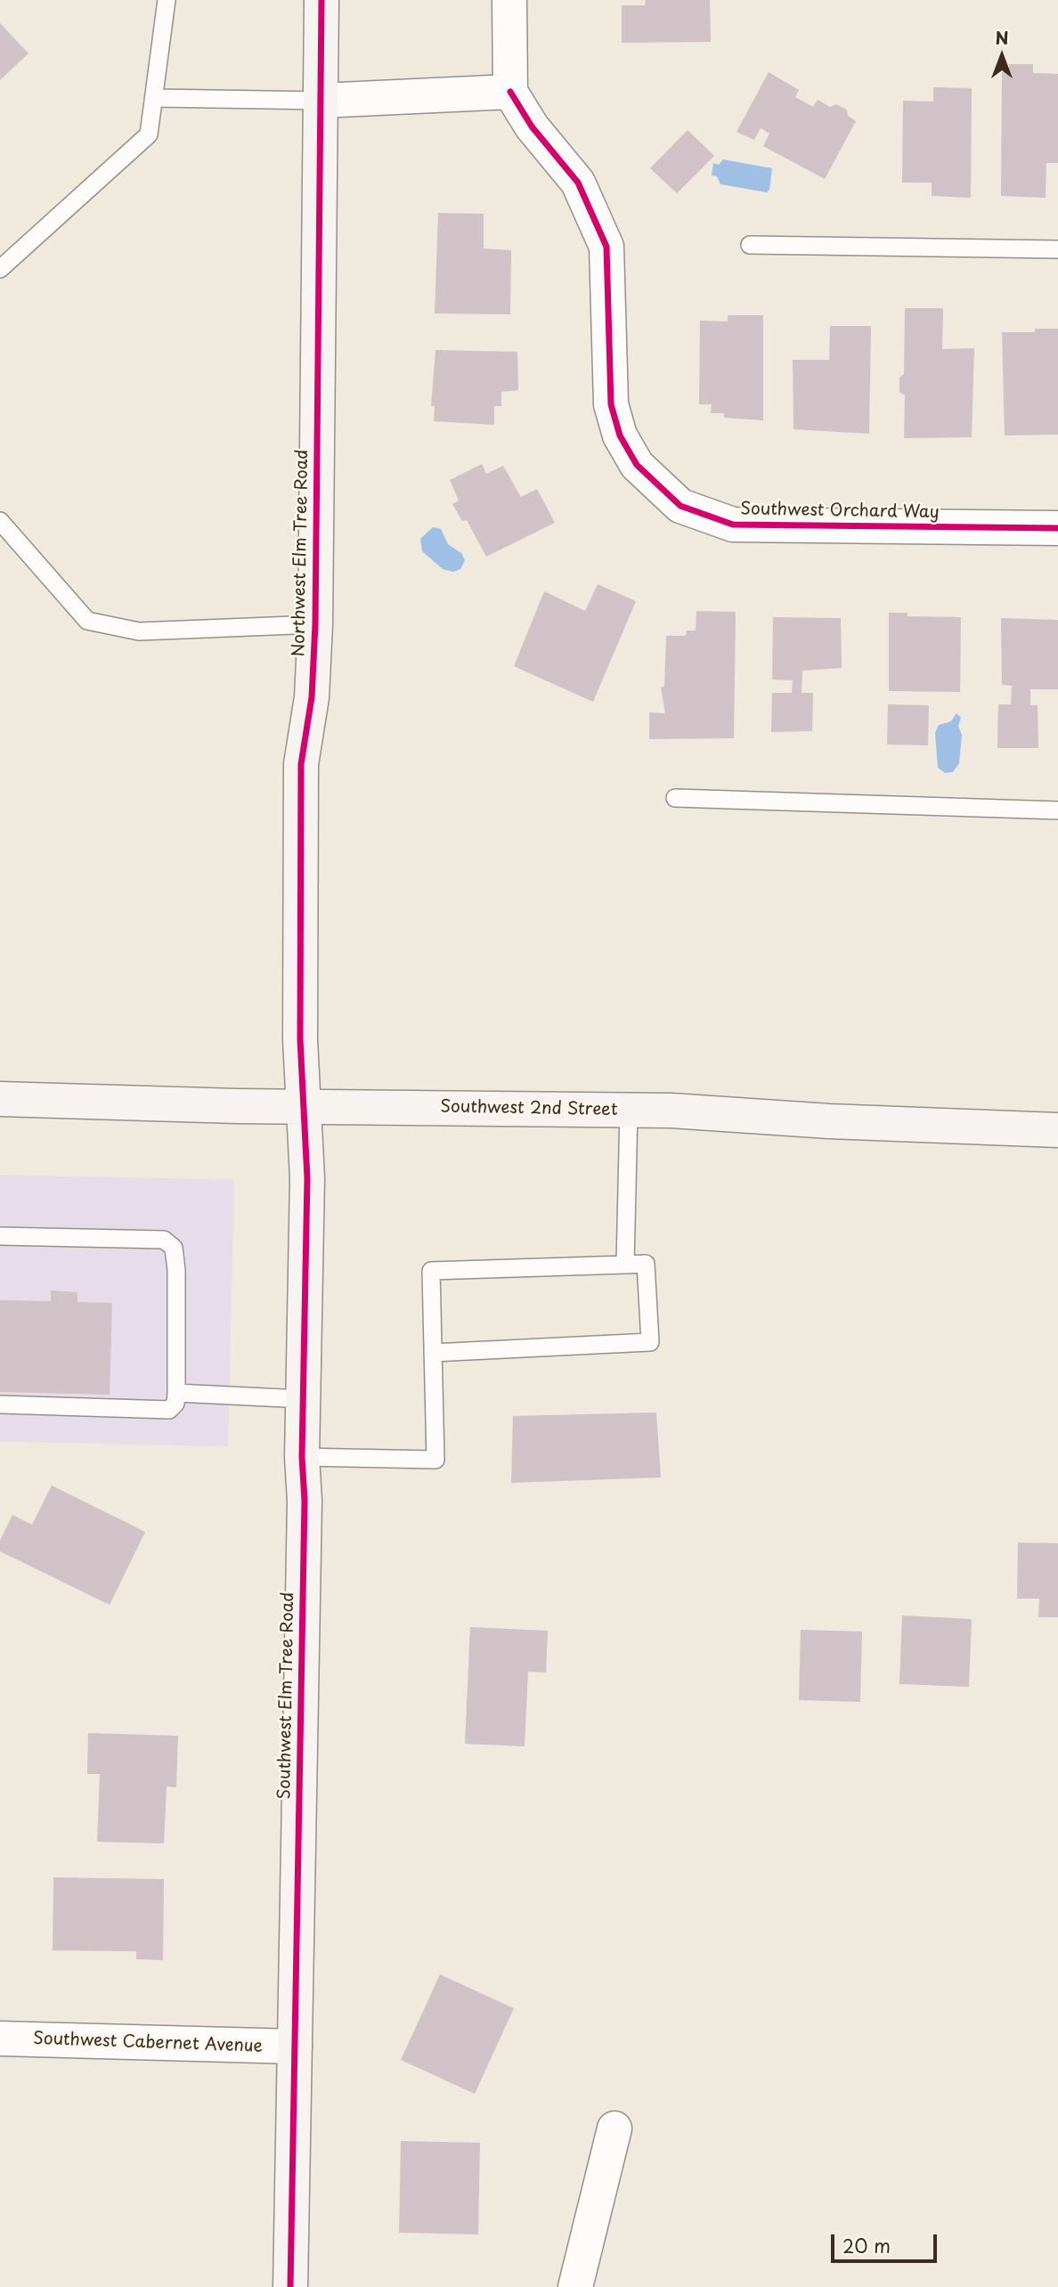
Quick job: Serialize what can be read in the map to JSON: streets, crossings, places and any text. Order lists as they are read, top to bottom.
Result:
{
  "streets": {
    "street": [
      "Southwest Orchard Way",
      "Northwest Elm Tree Road",
      "Southwest 2nd Street",
      "Southwest Elm Tree Road",
      "Southwest Cabernet Avenue"
    ]
  },
  "crossings": [
    ["Northwest Elm Tree Road", "Southwest 2nd Street"],
    ["Northwest Elm Tree Road", "Southwest Elm Tree Road"],
    ["Southwest 2nd Street", "Southwest Elm Tree Road"],
    ["Southwest Elm Tree Road", "Southwest Cabernet Avenue"]
  ],
  "scale_bar": "20 m",
  "north": "top"
}
